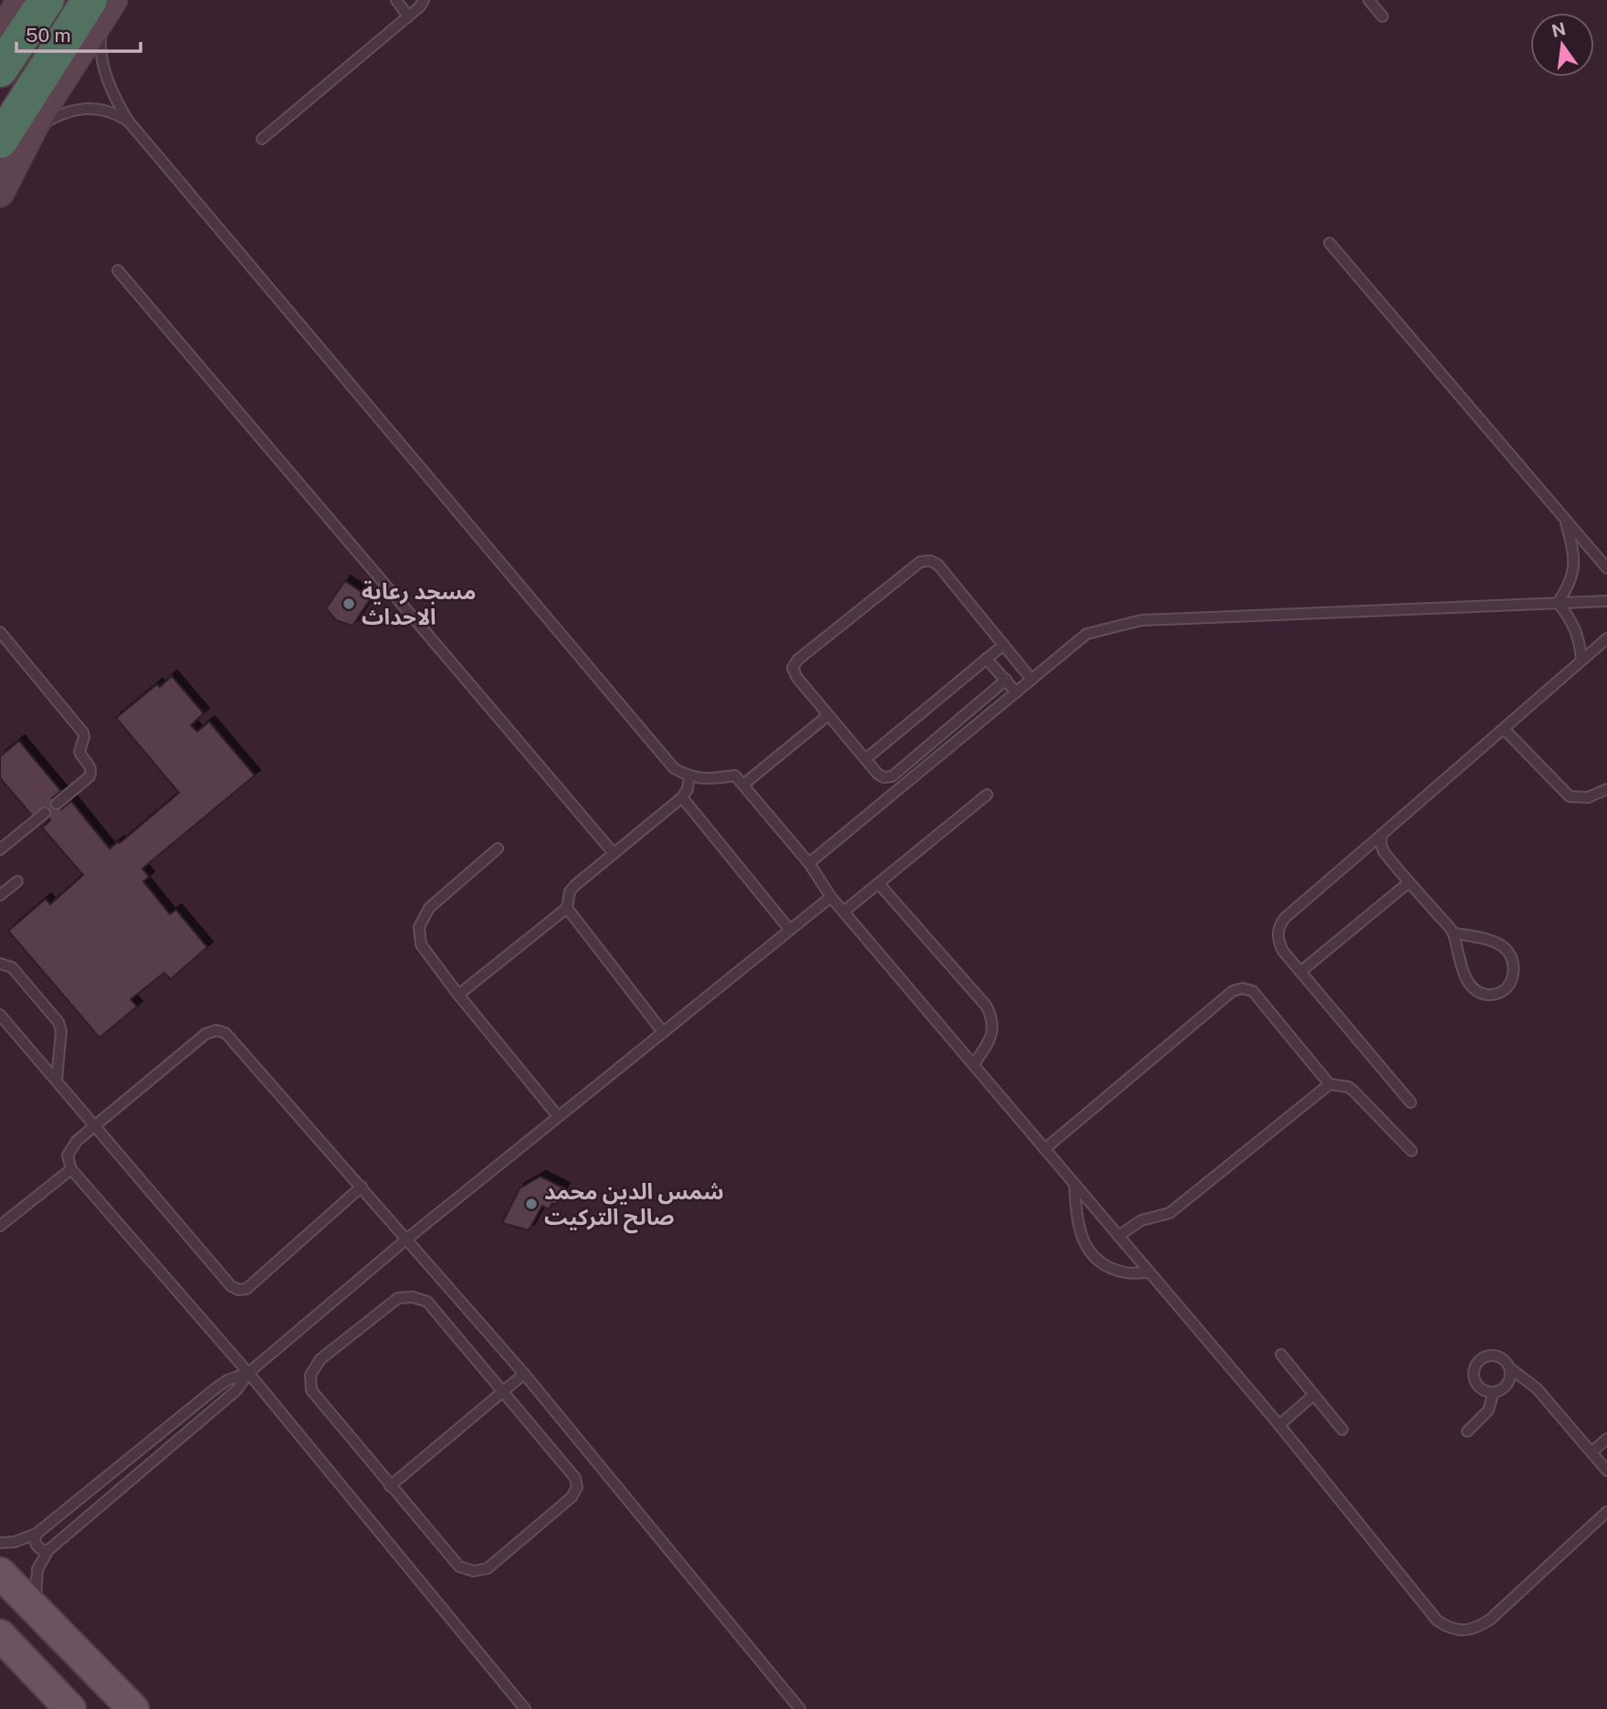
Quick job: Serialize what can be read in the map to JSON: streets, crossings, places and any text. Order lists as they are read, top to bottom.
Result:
{
  "places": ["مسجد رعاية الاحداث", "شمس الدين محمد صالح التركيت"],
  "scale_bar": "50 m",
  "north": "top"
}
